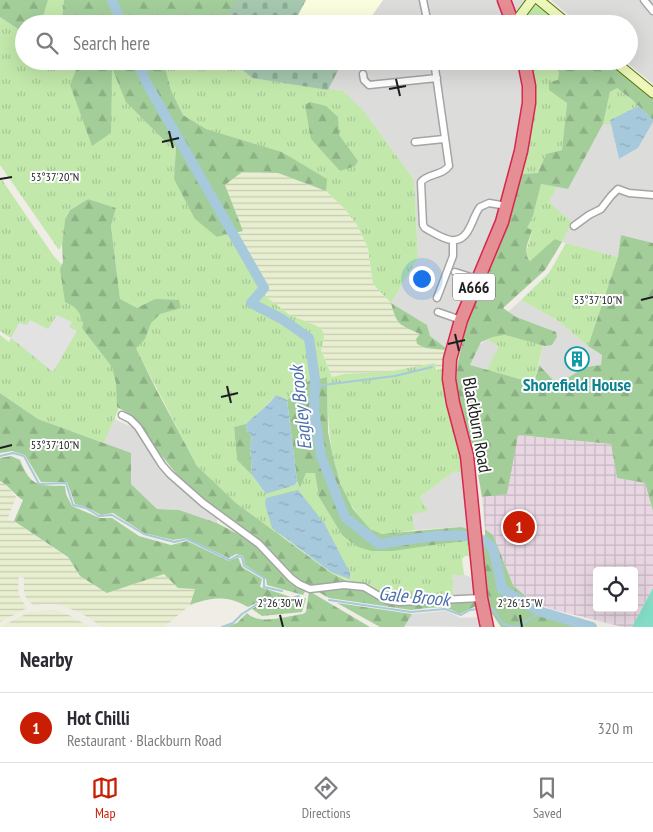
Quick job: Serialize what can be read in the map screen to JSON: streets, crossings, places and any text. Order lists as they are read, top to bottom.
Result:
{
  "streets": {
    "highway": ["A666", "Blackburn Road"]
  },
  "water": ["Eagley Brook", "Gale Brook"],
  "places": {
    "building": ["Shorefield House"]
  },
  "page": {
    "search": "Search here",
    "pins": "1",
    "heading": "Nearby",
    "list": [
      {
        "mark": "1",
        "name": "Hot Chilli",
        "note": "Restaurant · Blackburn Road",
        "value": "320 m"
      }
    ],
    "nav": ["Map", "Directions", "Saved"]
  },
  "coordinates": [
    "53°37'20\"N",
    "53°37'10\"N",
    "2°26'30\"W",
    "2°26'15\"W"
  ]
}
